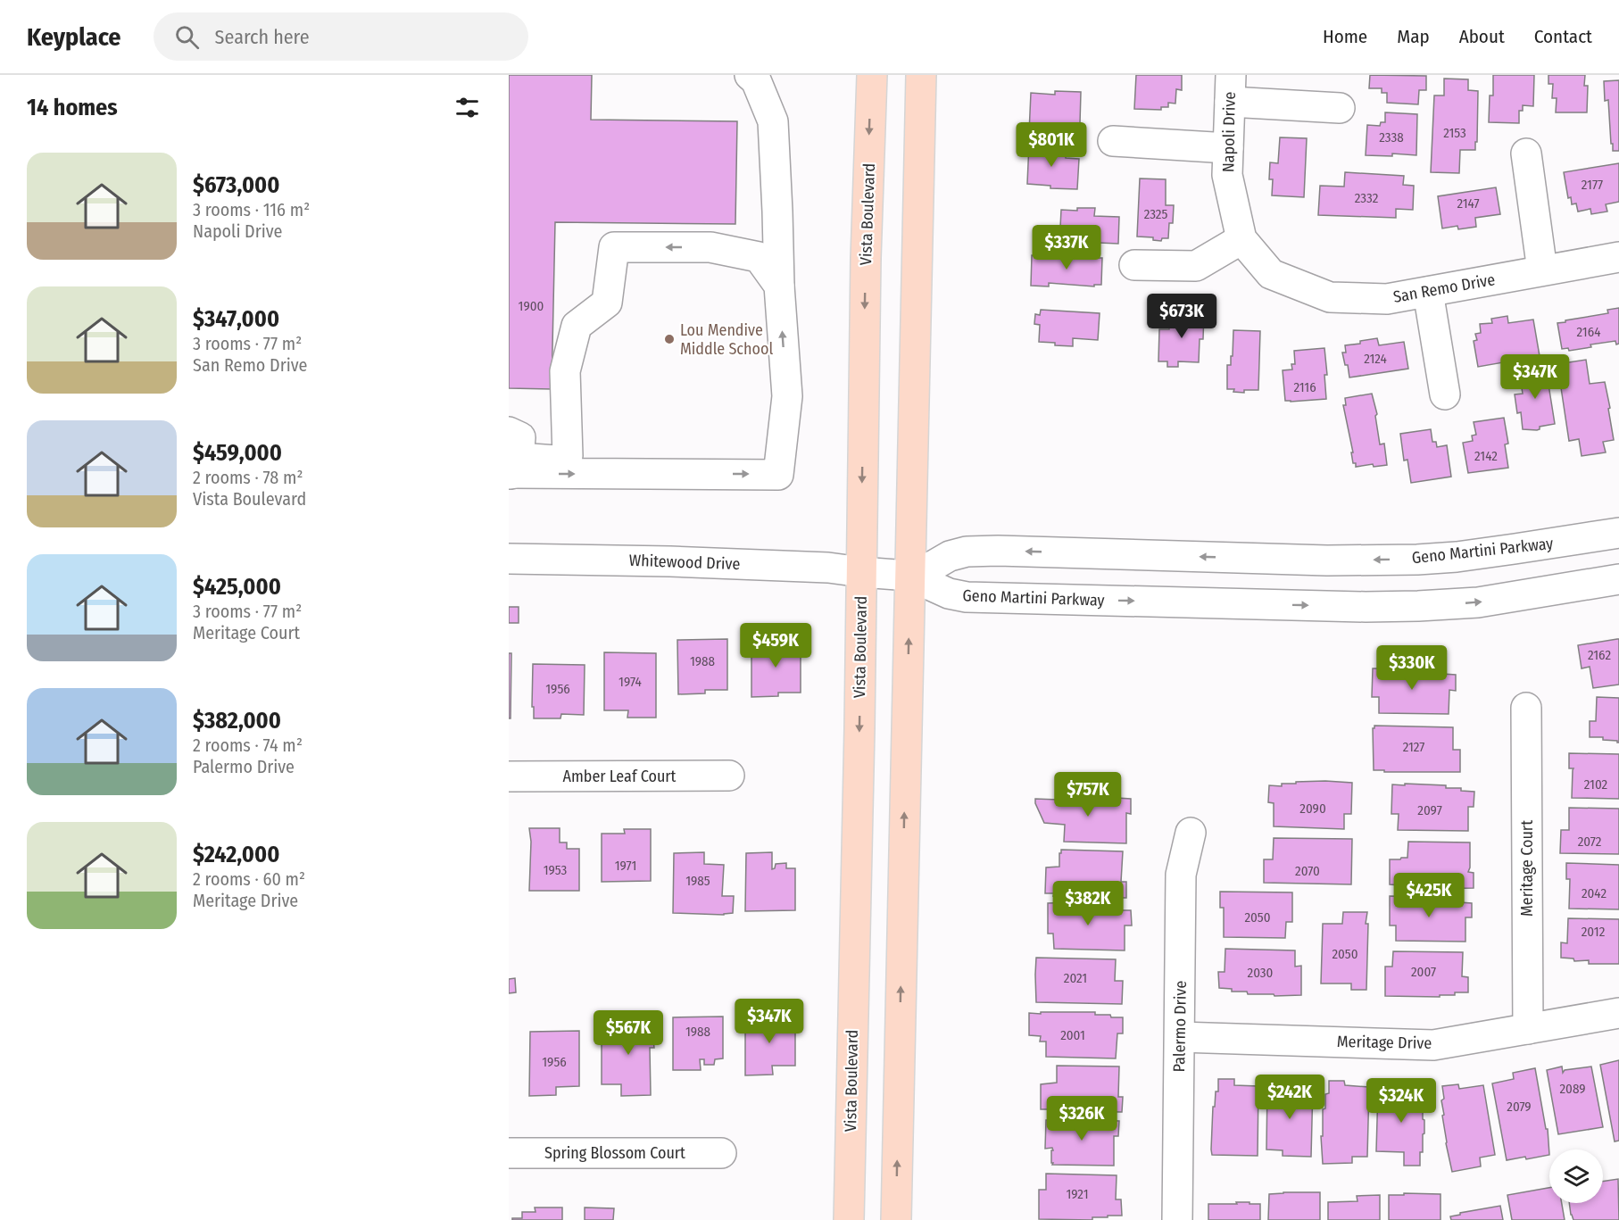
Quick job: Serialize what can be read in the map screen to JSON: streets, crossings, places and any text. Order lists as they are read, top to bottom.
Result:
{
  "streets": {
    "main road": ["Vista Boulevard"],
    "street": [
      "Napoli Drive",
      "San Remo Drive",
      "Geno Martini Parkway",
      "Whitewood Drive",
      "Amber Leaf Court",
      "Meritage Court",
      "Palermo Drive",
      "Meritage Drive",
      "Spring Blossom Court"
    ]
  },
  "crossings": [
    ["Napoli Drive", "San Remo Drive"],
    ["Vista Boulevard", "Whitewood Drive"],
    ["Geno Martini Parkway", "Whitewood Drive"],
    ["Meritage Court", "Meritage Drive"],
    ["Palermo Drive", "Meritage Drive"]
  ],
  "places": ["Lou Mendive Middle School"],
  "house_numbers": [
    "2153",
    "2338",
    "2177",
    "2332",
    "2147",
    "2325",
    "1900",
    "2164",
    "2124",
    "2116",
    "2142",
    "2162",
    "1988",
    "1974",
    "1956",
    "2127",
    "2102",
    "2090",
    "2097",
    "2072",
    "1971",
    "1953",
    "2070",
    "1985",
    "2042",
    "2050",
    "2012",
    "2050",
    "2007",
    "2030",
    "2021",
    "1988",
    "2001",
    "1956",
    "2089",
    "2079",
    "1921"
  ],
  "page": {
    "header": "Keyplace",
    "search": "Search here",
    "nav": [
      "Home",
      "Map",
      "About",
      "Contact"
    ],
    "heading": "14 homes",
    "price": [
      "$801K",
      "$337K",
      "$673K",
      "$347K",
      "$459K",
      "$330K",
      "$757K",
      "$425K",
      "$382K",
      "$347K",
      "$567K",
      "$242K",
      "$324K",
      "$326K"
    ],
    "list": [
      {
        "name": "$673,000",
        "note": "3 rooms · 116 m² · Napoli Drive"
      },
      {
        "name": "$347,000",
        "note": "3 rooms · 77 m² · San Remo Drive"
      },
      {
        "name": "$459,000",
        "note": "2 rooms · 78 m² · Vista Boulevard"
      },
      {
        "name": "$425,000",
        "note": "3 rooms · 77 m² · Meritage Court"
      },
      {
        "name": "$382,000",
        "note": "2 rooms · 74 m² · Palermo Drive"
      },
      {
        "name": "$242,000",
        "note": "2 rooms · 60 m² · Meritage Drive"
      }
    ]
  }
}
